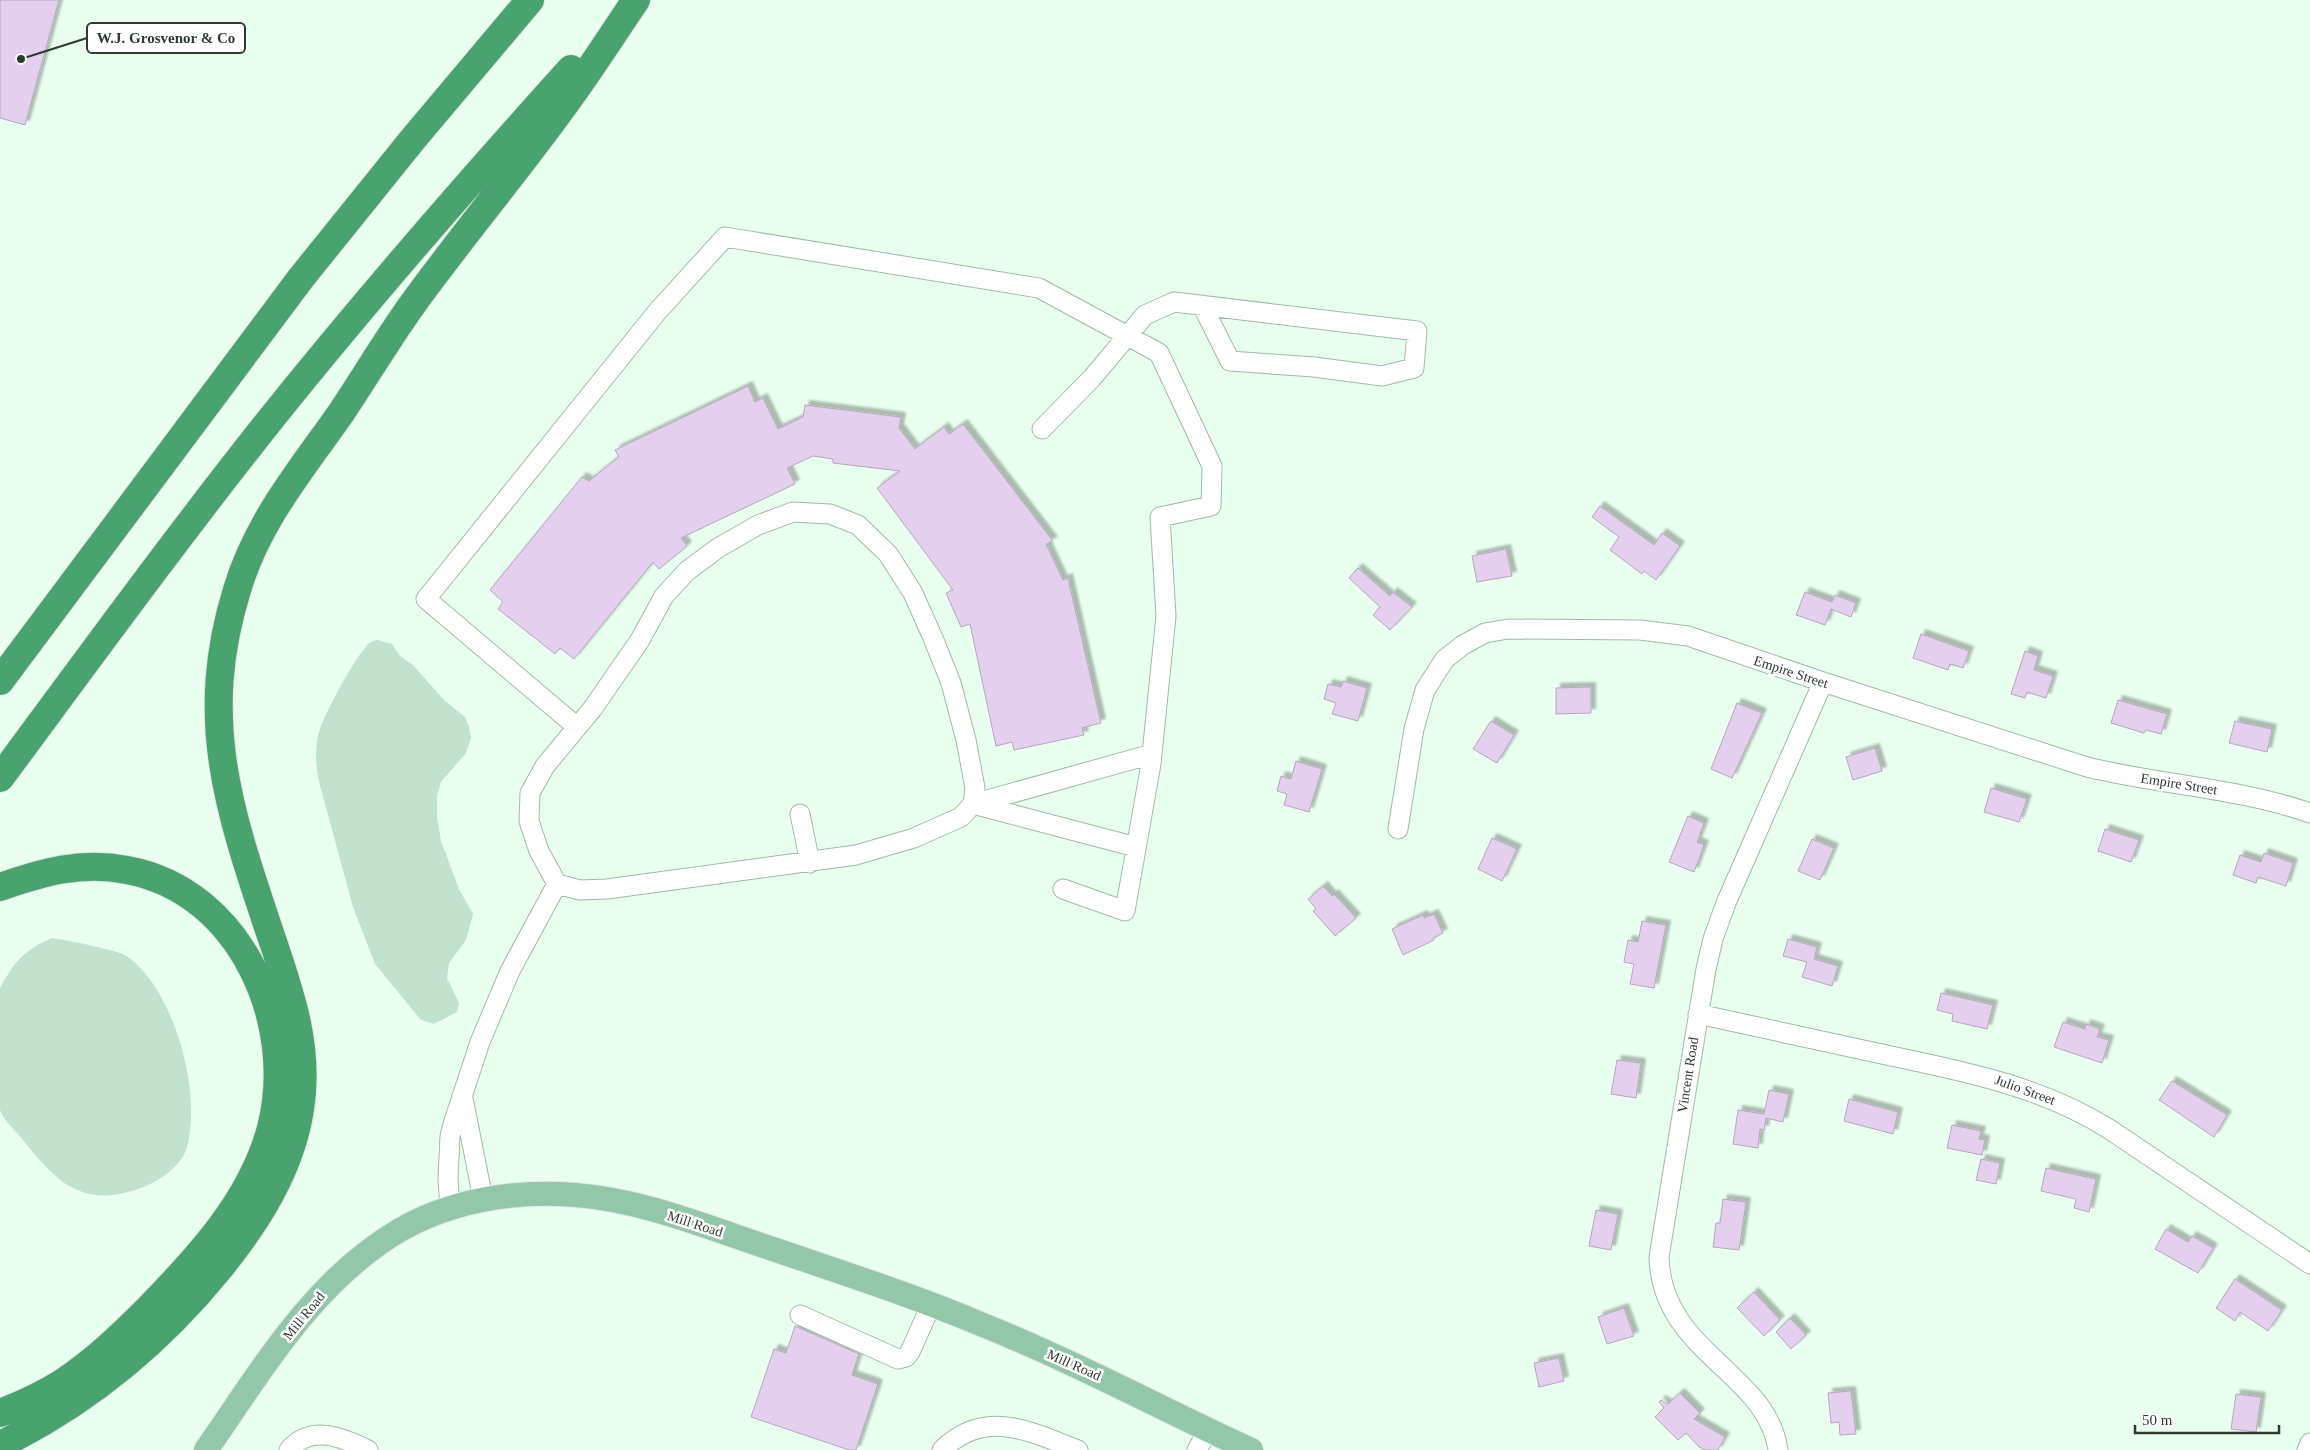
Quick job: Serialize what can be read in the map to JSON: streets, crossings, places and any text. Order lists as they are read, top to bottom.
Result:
{
  "streets": {
    "main road": ["Mill Road"],
    "street": ["Empire Street", "Vincent Road", "Julio Street"]
  },
  "crossings": [
    ["Empire Street", "Vincent Road"],
    ["Vincent Road", "Julio Street"]
  ],
  "places": ["W.J. Grosvenor & Co"],
  "scale_bar": "50 m"
}
